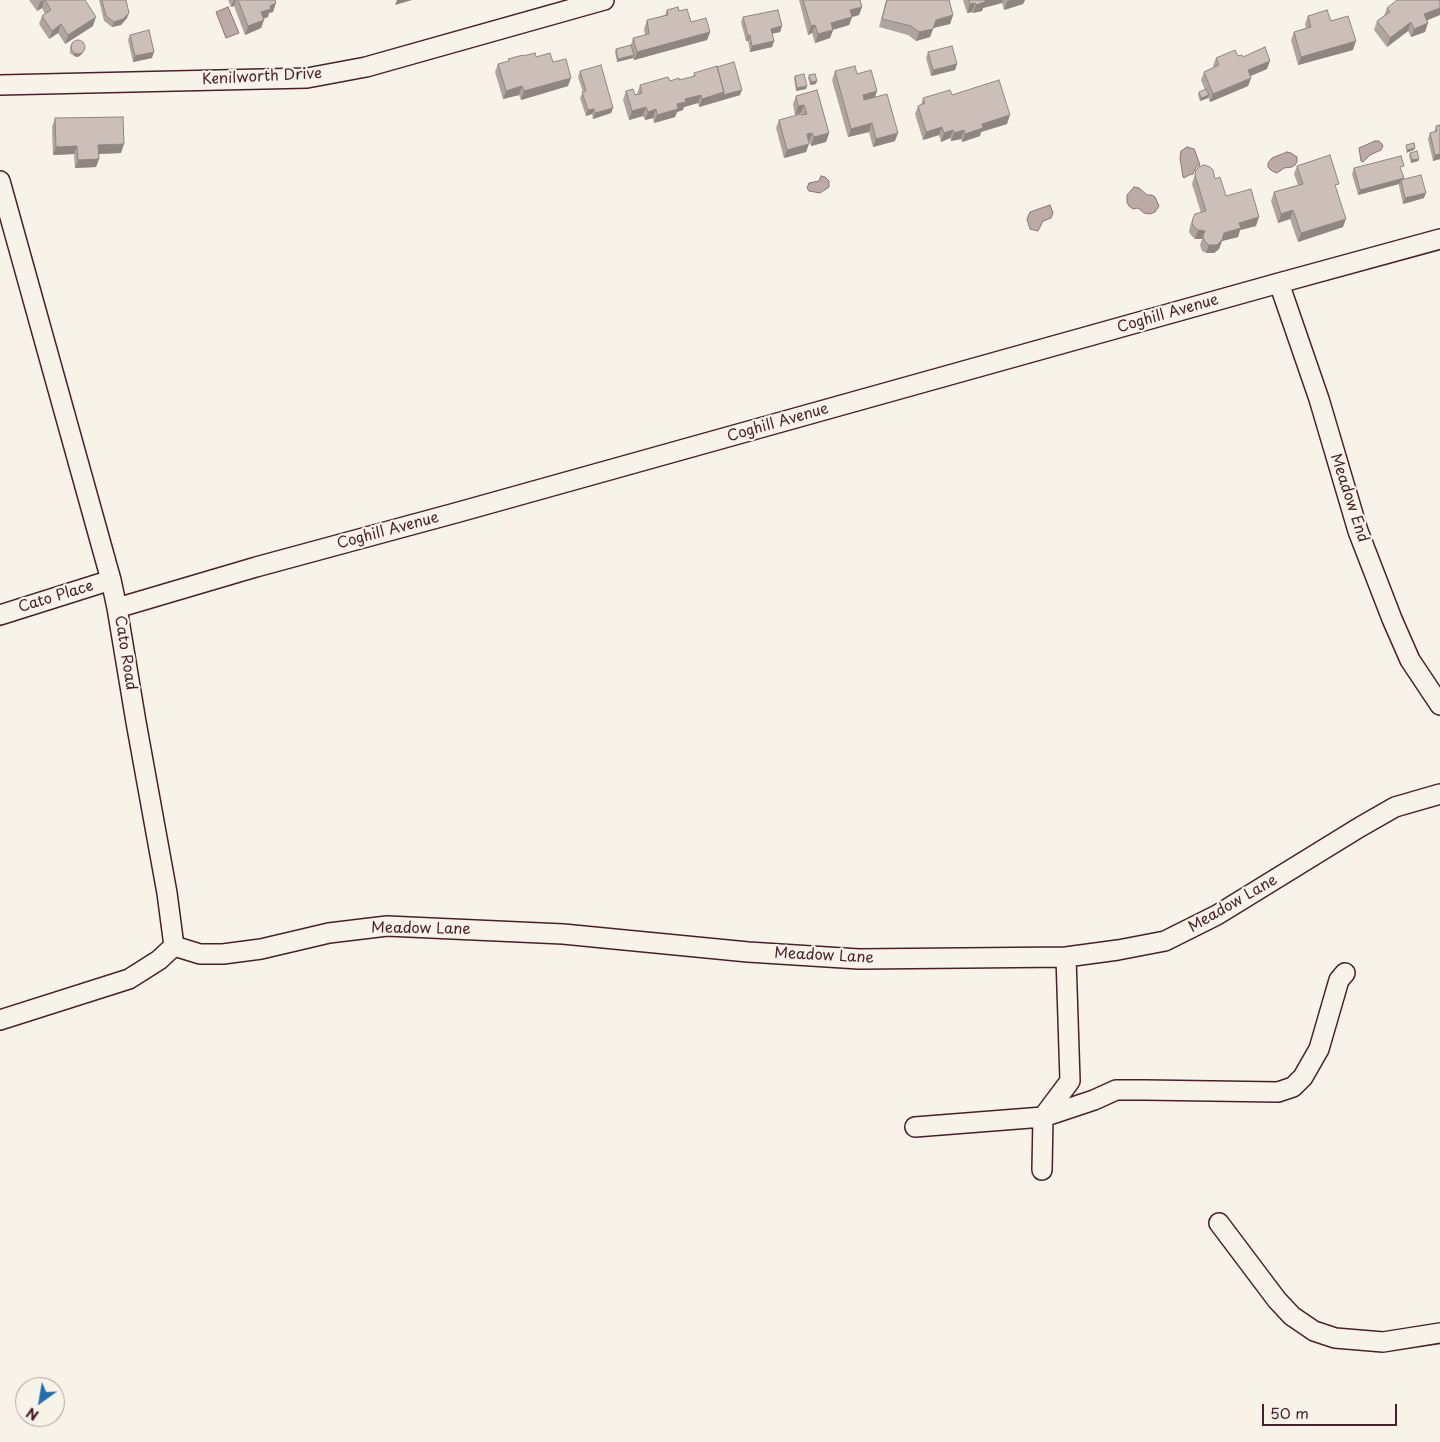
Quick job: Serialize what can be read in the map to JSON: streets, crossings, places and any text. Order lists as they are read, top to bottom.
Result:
{
  "streets": {
    "street": [
      "Kenilworth Drive",
      "Coghill Avenue",
      "Meadow End",
      "Cato Place",
      "Cato Road",
      "Meadow Lane"
    ]
  },
  "crossings": [
    ["Coghill Avenue", "Meadow End"],
    ["Coghill Avenue", "Cato Road"],
    ["Cato Place", "Cato Road"],
    ["Cato Road", "Meadow Lane"]
  ],
  "scale_bar": "50 m",
  "north": "bottom left"
}
